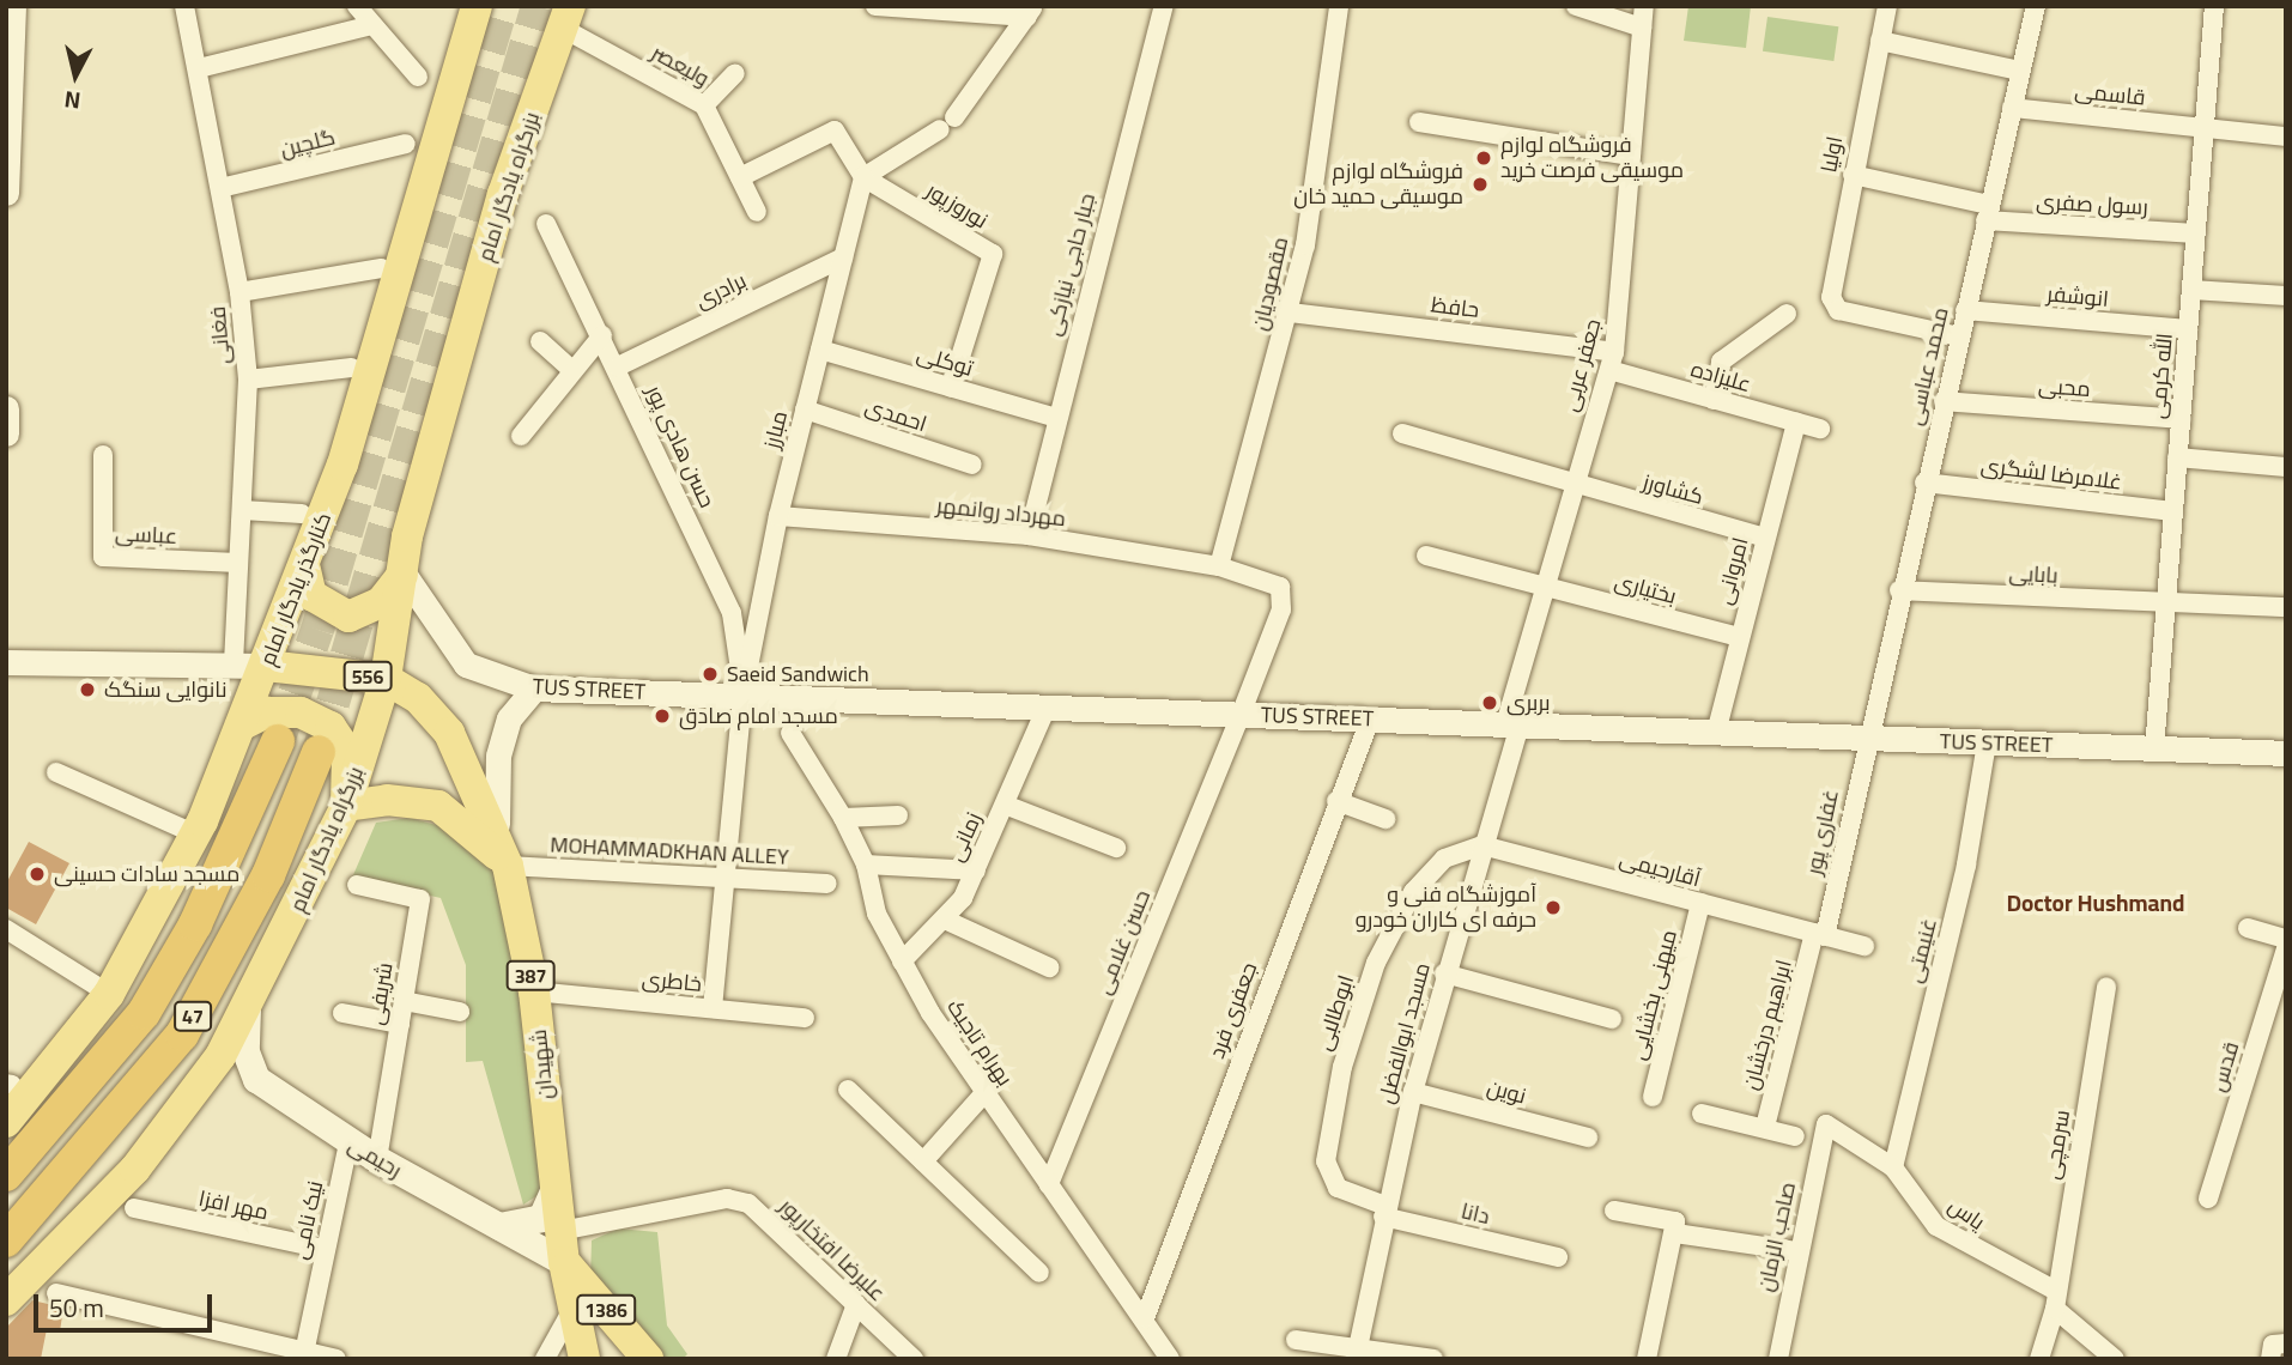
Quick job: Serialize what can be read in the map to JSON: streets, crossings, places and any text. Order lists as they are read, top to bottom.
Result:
{
  "streets": {
    "highway": ["47"],
    "main road": [
      "بزرگراه یادگار امام",
      "کنارگذر یادگار امام",
      "556",
      "387",
      "شهیدان",
      "رحیمی",
      "1386"
    ],
    "street": [
      "ولیعصر",
      "قاسمی",
      "گلچین",
      "اولیا",
      "رسول صفری",
      "نوروزپور",
      "جبار حاجی نیازکی",
      "مقصودیان",
      "برادری",
      "انوشفر",
      "حافظ",
      "فغانی",
      "توکلی",
      "جعفر عربی",
      "محمد عباسی",
      "الله کرمی",
      "علیزاده",
      "محبی",
      "احمدی",
      "مبارز",
      "حسن هادی پور",
      "غلامرضا لشگری",
      "کشاورز",
      "مهرداد روانمهر",
      "عباسی",
      "امروانی",
      "بابایی",
      "بختیاری",
      "TUS STREET",
      "غفاری پور",
      "زمانی",
      "MOHAMMADKHAN ALLEY",
      "آقارحیمی",
      "حسن غلامی",
      "غنیمتی",
      "خاطری",
      "شریفی",
      "میهنی بخشایی",
      "جعفری فرد",
      "ابوطالبی",
      "ابراهیم درخشان",
      "مسجد ابوالفضل",
      "بهرام تاجیک",
      "قدس",
      "نوین",
      "سرمچی",
      "مهر افزا",
      "دانا",
      "یاس",
      "نیک نامی",
      "صاحب الزمان",
      "علیرضا افتخارپور"
    ]
  },
  "crossings": [
    ["ولیعصر", "بزرگراه یادگار امام"],
    ["قاسمی", "محمد عباسی"],
    ["قاسمی", "الله کرمی"],
    ["گلچین", "فغانی"],
    ["اولیا", "رسول صفری"],
    ["اولیا", "محمد عباسی"],
    ["بزرگراه یادگار امام", "556"],
    ["بزرگراه یادگار امام", "TUS STREET"],
    ["بزرگراه یادگار امام", "رحیمی"],
    ["رسول صفری", "محمد عباسی"],
    ["رسول صفری", "الله کرمی"],
    ["نوروزپور", "توکلی"],
    ["نوروزپور", "مبارز"],
    ["جبار حاجی نیازکی", "توکلی"],
    ["جبار حاجی نیازکی", "مهرداد روانمهر"],
    ["مقصودیان", "حافظ"],
    ["مقصودیان", "مهرداد روانمهر"],
    ["برادری", "مبارز"],
    ["برادری", "حسن هادی پور"],
    ["انوشفر", "محمد عباسی"],
    ["انوشفر", "الله کرمی"],
    ["حافظ", "جعفر عربی"],
    ["حافظ", "علیزاده"],
    ["فغانی", "عباسی"],
    ["فغانی", "556"],
    ["توکلی", "مبارز"],
    ["جعفر عربی", "علیزاده"],
    ["جعفر عربی", "کشاورز"],
    ["جعفر عربی", "بختیاری"],
    ["جعفر عربی", "TUS STREET"],
    ["جعفر عربی", "مسجد ابوالفضل"],
    ["محمد عباسی", "محبی"],
    ["محمد عباسی", "غلامرضا لشگری"],
    ["محمد عباسی", "بابایی"],
    ["محمد عباسی", "TUS STREET"],
    ["محمد عباسی", "غفاری پور"],
    ["الله کرمی", "محبی"],
    ["الله کرمی", "غلامرضا لشگری"],
    ["الله کرمی", "بابایی"],
    ["الله کرمی", "TUS STREET"],
    ["علیزاده", "امروانی"],
    ["احمدی", "مبارز"],
    ["مبارز", "حسن هادی پور"],
    ["مبارز", "مهرداد روانمهر"],
    ["مبارز", "TUS STREET"],
    ["حسن هادی پور", "TUS STREET"],
    ["کشاورز", "امروانی"],
    ["مهرداد روانمهر", "TUS STREET"],
    ["مهرداد روانمهر", "حسن غلامی"],
    ["امروانی", "بختیاری"],
    ["امروانی", "TUS STREET"],
    ["کنارگذر یادگار امام", "556"],
    ["556", "شهیدان"],
    ["TUS STREET", "غفاری پور"],
    ["TUS STREET", "زمانی"],
    ["TUS STREET", "حسن غلامی"],
    ["TUS STREET", "غنیمتی"],
    ["TUS STREET", "جعفری فرد"],
    ["TUS STREET", "مسجد ابوالفضل"],
    ["غفاری پور", "آقارحیمی"],
    ["غفاری پور", "ابراهیم درخشان"],
    ["زمانی", "بهرام تاجیک"],
    ["MOHAMMADKHAN ALLEY", "شهیدان"],
    ["آقارحیمی", "میهنی بخشایی"],
    ["آقارحیمی", "ابوطالبی"],
    ["آقارحیمی", "ابراهیم درخشان"],
    ["آقارحیمی", "مسجد ابوالفضل"],
    ["حسن غلامی", "بهرام تاجیک"],
    ["غنیمتی", "یاس"],
    ["خاطری", "شهیدان"],
    ["شریفی", "رحیمی"],
    ["جعفری فرد", "بهرام تاجیک"],
    ["ابوطالبی", "مسجد ابوالفضل"],
    ["ابوطالبی", "دانا"],
    ["مسجد ابوالفضل", "نوین"],
    ["مسجد ابوالفضل", "دانا"],
    ["شهیدان", "رحیمی"],
    ["شهیدان", "علیرضا افتخارپور"],
    ["شهیدان", "1386"],
    ["سرمچی", "یاس"],
    ["رحیمی", "نیک نامی"],
    ["رحیمی", "علیرضا افتخارپور"],
    ["رحیمی", "1386"],
    ["مهر افزا", "نیک نامی"],
    ["یاس", "صاحب الزمان"],
    ["علیرضا افتخارپور", "1386"]
  ],
  "districts": ["Doctor Hushmand"],
  "places": [
    "فروشگاه لوازم موسیقی فرصت خرید",
    "فروشگاه لوازم موسیقی حمید خان",
    "Saeid Sandwich",
    "نانوایی سنگک",
    "بربری",
    "مسجد امام صادق",
    "مسجد سادات حسینی",
    "آموزشگاه فنی و حرفه ای کاران خودرو"
  ],
  "scale_bar": "50 m",
  "north": "bottom"
}
